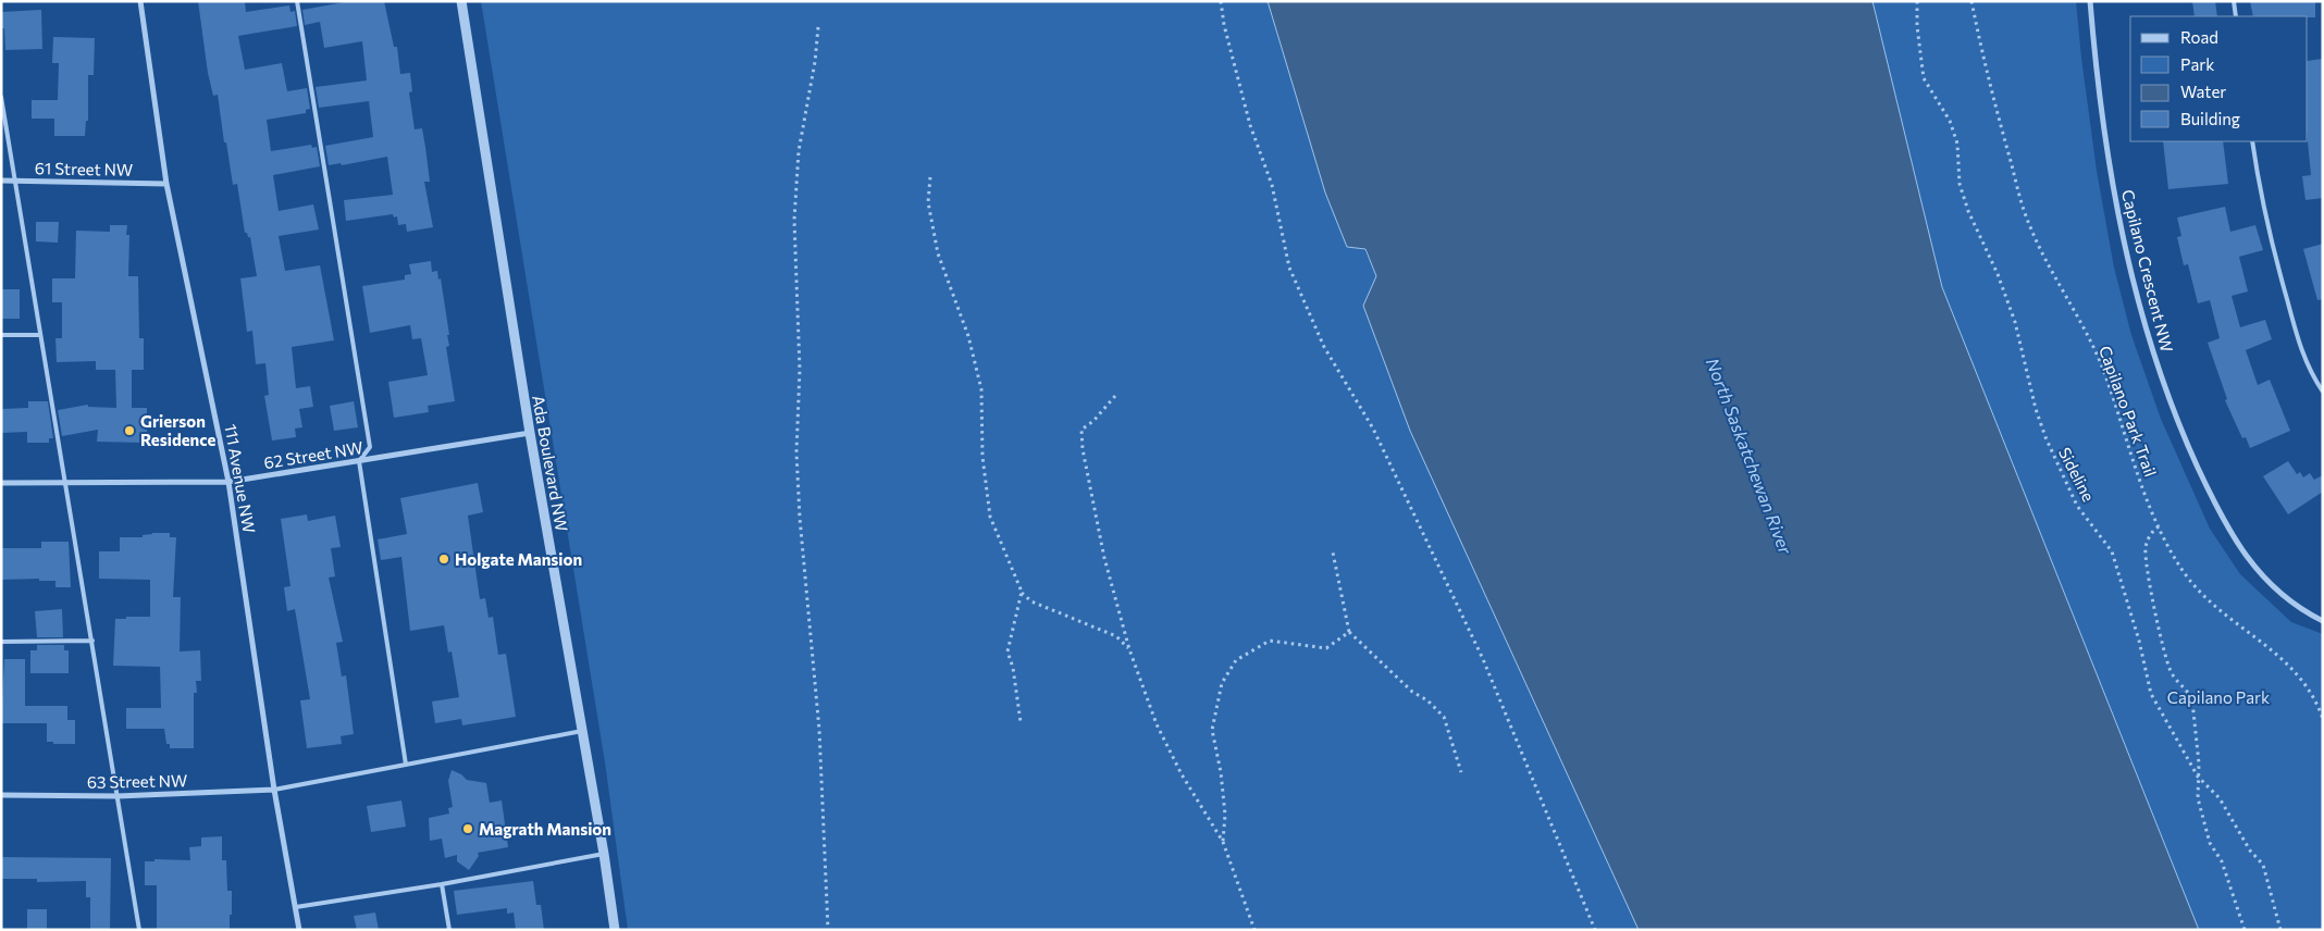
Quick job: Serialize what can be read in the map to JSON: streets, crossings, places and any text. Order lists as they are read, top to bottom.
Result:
{
  "streets": {
    "street": [
      "61 Street NW",
      "Capilano Crescent NW",
      "62 Street NW",
      "Ada Boulevard NW",
      "111 Avenue NW",
      "63 Street NW"
    ],
    "path": ["Capilano Park Trail", "Sideline"]
  },
  "crossings": [
    ["61 Street NW", "111 Avenue NW"],
    ["62 Street NW", "Ada Boulevard NW"],
    ["62 Street NW", "111 Avenue NW"],
    ["111 Avenue NW", "63 Street NW"]
  ],
  "water": ["North Saskatchewan River"],
  "parks": ["Capilano Park"],
  "places": ["Grierson Residence", "Holgate Mansion", "Magrath Mansion"],
  "legend": [
    "Road",
    "Park",
    "Water",
    "Building"
  ]
}
